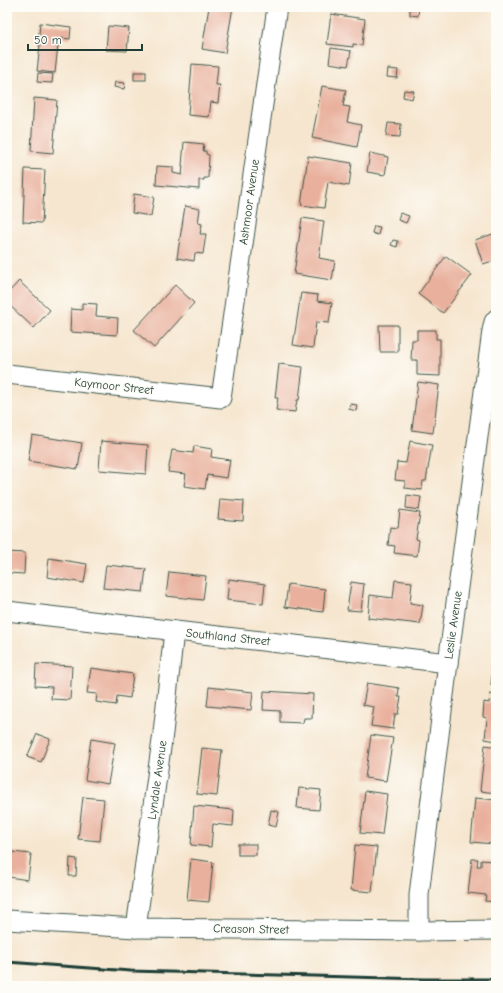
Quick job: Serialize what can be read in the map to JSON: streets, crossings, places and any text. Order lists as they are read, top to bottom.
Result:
{
  "streets": {
    "street": [
      "Ashmoor Avenue",
      "Kaymoor Street",
      "Leslie Avenue",
      "Southland Street",
      "Lyndale Avenue",
      "Creason Street"
    ]
  },
  "crossings": [
    ["Ashmoor Avenue", "Kaymoor Street"],
    ["Leslie Avenue", "Southland Street"],
    ["Leslie Avenue", "Creason Street"],
    ["Southland Street", "Lyndale Avenue"],
    ["Lyndale Avenue", "Creason Street"]
  ],
  "scale_bar": "50 m"
}
